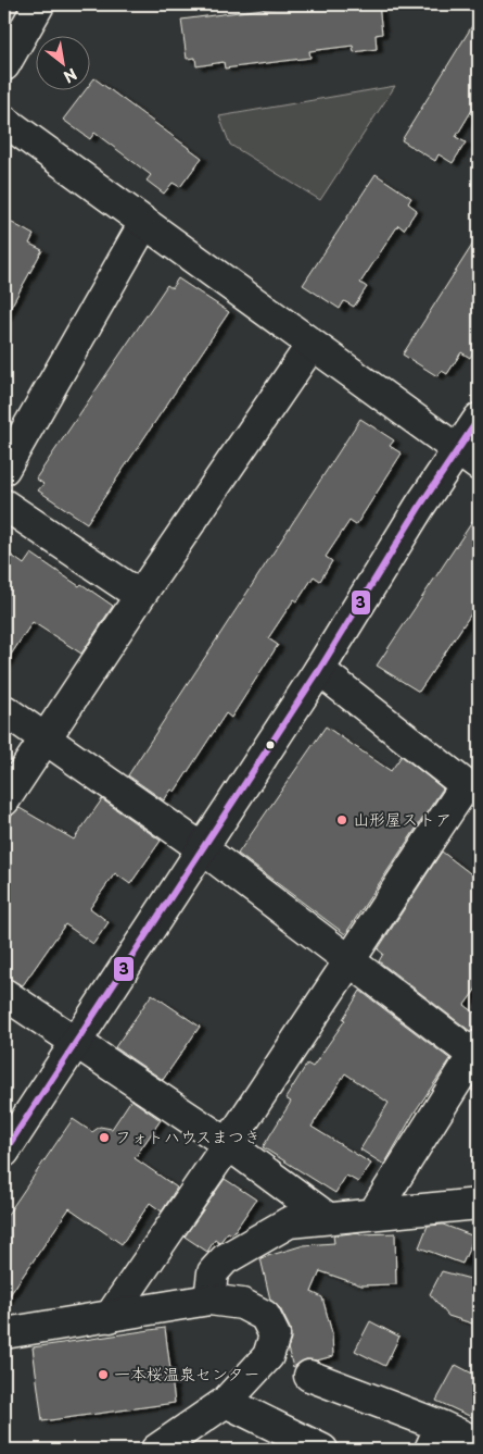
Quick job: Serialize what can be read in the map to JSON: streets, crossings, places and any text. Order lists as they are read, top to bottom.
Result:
{
  "places": ["山形屋ストア", "フォトハウスまつき", "一本桜温泉センター"],
  "lines": ["transit line 3"],
  "north": "bottom right"
}
